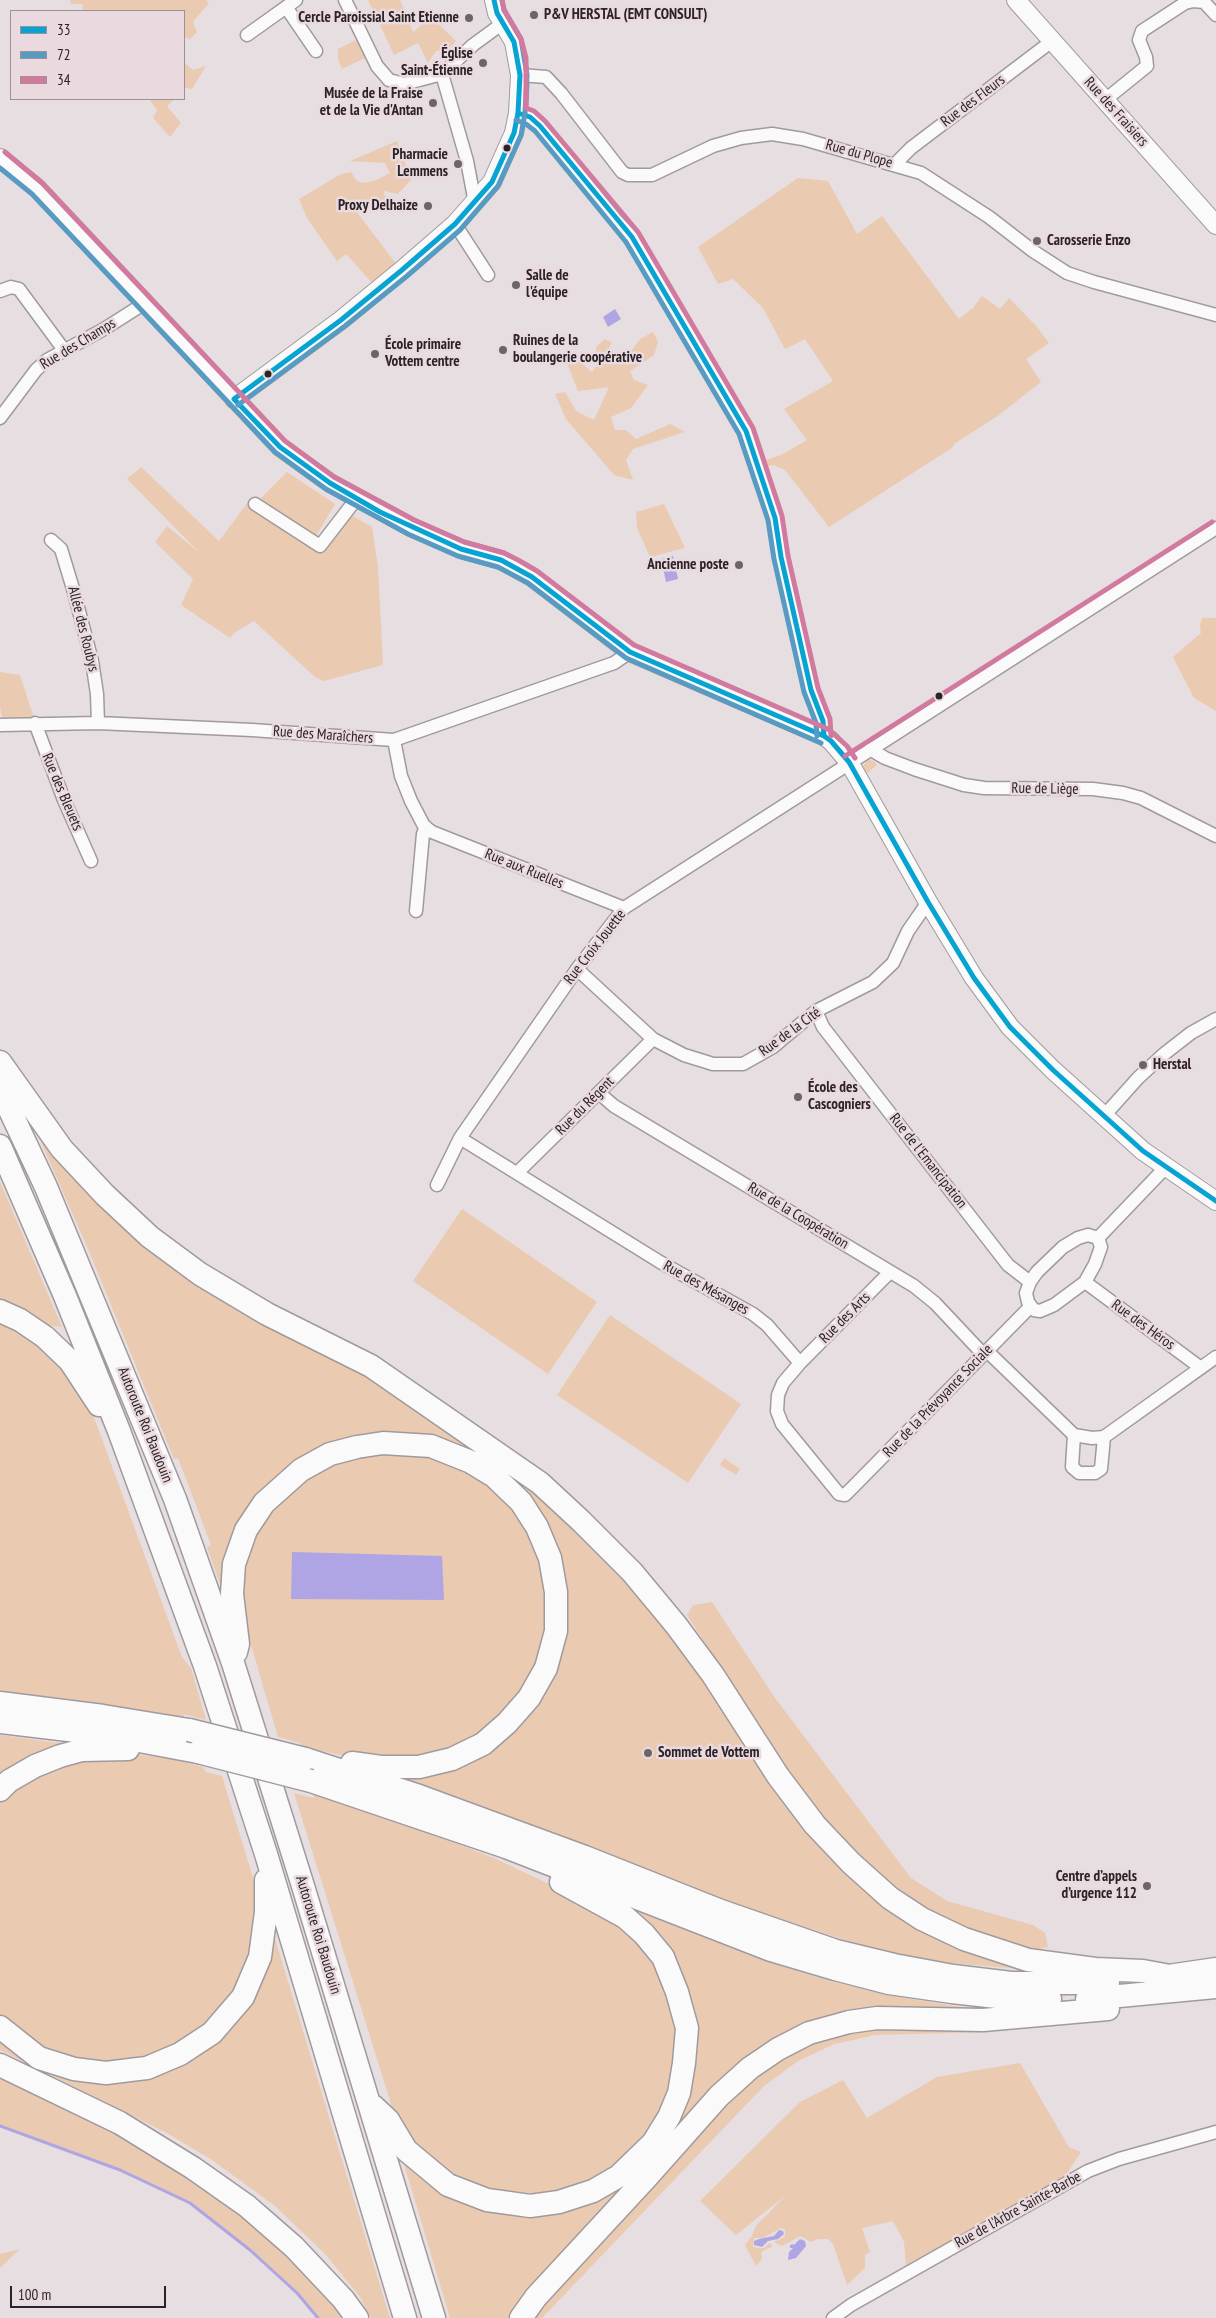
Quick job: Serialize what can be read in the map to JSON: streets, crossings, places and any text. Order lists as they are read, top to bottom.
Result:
{
  "streets": {
    "highway": ["Autoroute Roi Baudouin"],
    "street": [
      "Rue des Fleurs",
      "Rue des Fraisiers",
      "Rue du Plope",
      "Rue des Champs",
      "Allée des Roubys",
      "Rue des Maraîchers",
      "Rue de Liège",
      "Rue des Bleuets",
      "Rue aux Ruelles",
      "Rue Croix Jouette",
      "Rue de la Cité",
      "Rue du Régent",
      "Rue de l'Emancipation",
      "Rue de la Coopération",
      "Rue des Mésanges",
      "Rue des Arts",
      "Rue des Héros",
      "Rue de la Prévoyance Sociale",
      "Rue de l'Arbre Sainte-Barbe"
    ]
  },
  "crossings": [
    ["Rue des Fleurs", "Rue des Fraisiers"],
    ["Rue des Fleurs", "Rue du Plope"],
    ["Allée des Roubys", "Rue des Maraîchers"],
    ["Rue des Maraîchers", "Rue des Bleuets"],
    ["Rue de Liège", "Rue Croix Jouette"],
    ["Rue aux Ruelles", "Rue Croix Jouette"],
    ["Rue Croix Jouette", "Rue de la Cité"],
    ["Rue Croix Jouette", "Rue des Mésanges"],
    ["Rue de la Cité", "Rue du Régent"],
    ["Rue de la Cité", "Rue de l'Emancipation"],
    ["Rue du Régent", "Rue de la Coopération"],
    ["Rue du Régent", "Rue des Mésanges"],
    ["Rue de la Coopération", "Rue des Arts"],
    ["Rue de la Coopération", "Rue de la Prévoyance Sociale"],
    ["Rue des Mésanges", "Rue des Arts"],
    ["Rue des Mésanges", "Rue de la Prévoyance Sociale"],
    ["Rue des Arts", "Rue de la Prévoyance Sociale"]
  ],
  "places": [
    "P&V HERSTAL (EMT CONSULT)",
    "Cercle Paroissial Saint Etienne",
    "Église Saint-Étienne",
    "Musée de la Fraise et de la Vie d'Antan",
    "Pharmacie Lemmens",
    "Proxy Delhaize",
    "Carosserie Enzo",
    "Salle de l'équipe",
    "Ruines de la boulangerie coopérative",
    "École primaire Vottem centre",
    "Ancienne poste",
    "Herstal",
    "École des Cascogniers",
    "Sommet de Vottem",
    "Centre d’appels d’urgence 112"
  ],
  "lines": ["transit line 33", "transit line 72", "transit line 34"],
  "legend": ["33", "72", "34"],
  "scale_bar": "100 m"
}
